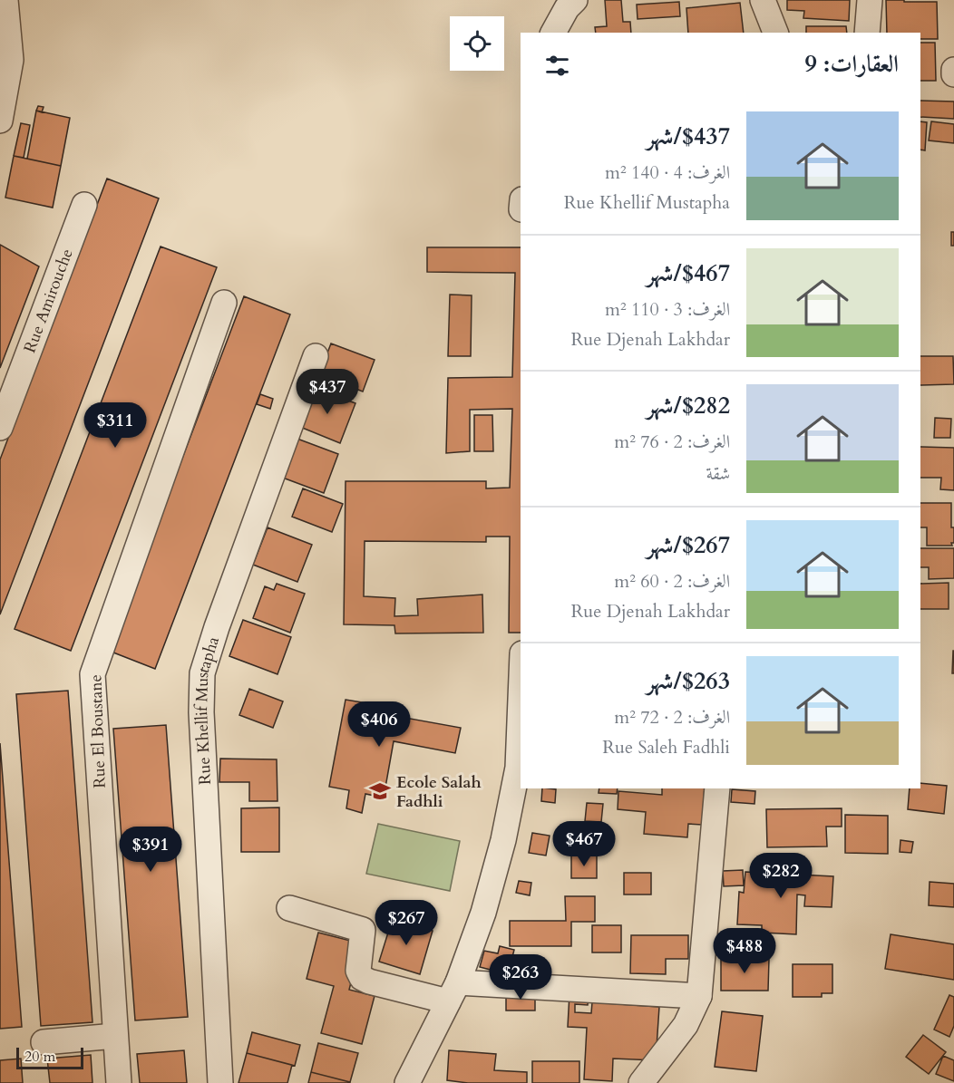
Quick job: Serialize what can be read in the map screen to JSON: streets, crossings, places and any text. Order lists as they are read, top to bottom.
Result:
{
  "streets": {
    "street": ["Rue Amirouche", "Rue Khellif Mustapha", "Rue El Boustane"]
  },
  "places": {
    "school or university": ["Ecole Salah Fadhli"]
  },
  "scale_bar": "20 m",
  "page": {
    "heading": "العقارات: 9",
    "list": [
      {
        "name": "$437/شهر",
        "note": "الغرف: 4 · 140 m² · Rue Khellif Mustapha"
      },
      {
        "name": "$467/شهر",
        "note": "الغرف: 3 · 110 m² · Rue Djenah Lakhdar"
      },
      {
        "name": "$282/شهر",
        "note": "الغرف: 2 · 76 m² · شقة"
      },
      {
        "name": "$267/شهر",
        "note": "الغرف: 2 · 60 m² · Rue Djenah Lakhdar"
      },
      {
        "name": "$263/شهر",
        "note": "الغرف: 2 · 72 m² · Rue Saleh Fadhli"
      }
    ],
    "price": [
      "$437",
      "$311",
      "$406",
      "$467",
      "$391",
      "$282",
      "$267",
      "$488",
      "$263"
    ],
    "scale": "20 m"
  }
}
